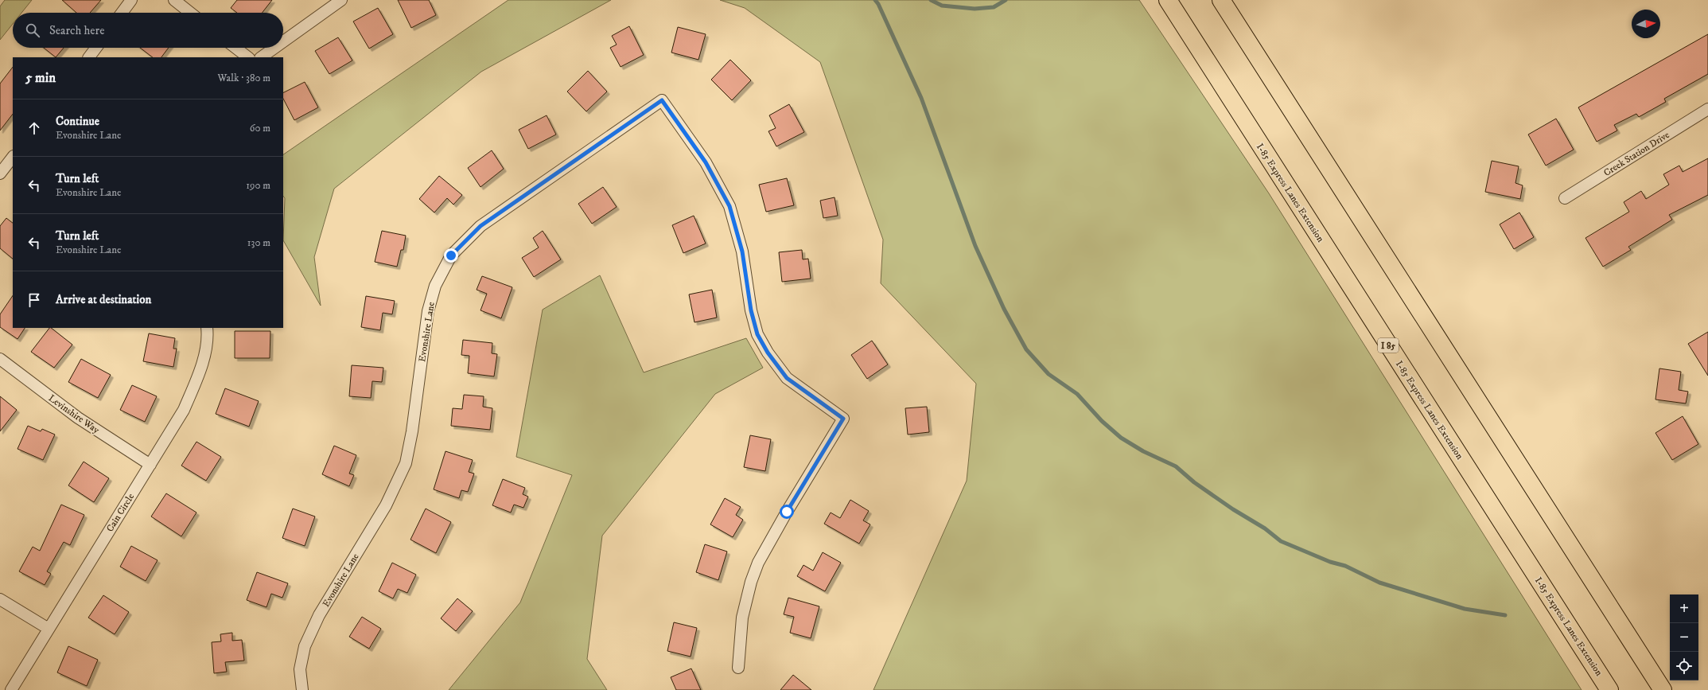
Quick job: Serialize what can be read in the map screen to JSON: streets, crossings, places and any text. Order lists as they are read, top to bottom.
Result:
{
  "streets": {
    "highway": ["I-85 Express Lanes Extension", "I 85"],
    "street": [
      "Creek Station Drive",
      "Evonshire Lane",
      "Levinshire Way",
      "Cain Circle"
    ]
  },
  "crossings": [
    ["Levinshire Way", "Cain Circle"]
  ],
  "north": "right",
  "page": {
    "search": "Search here",
    "heading": ["5 min", "Walk · 380 m"],
    "list": [
      ["Continue", "Evonshire Lane", "60 m"],
      ["Turn left", "Evonshire Lane", "190 m"],
      ["Turn left", "Evonshire Lane", "130 m"],
      "Arrive at destination"
    ],
    "map_buttons": ["+", "−"]
  }
}
